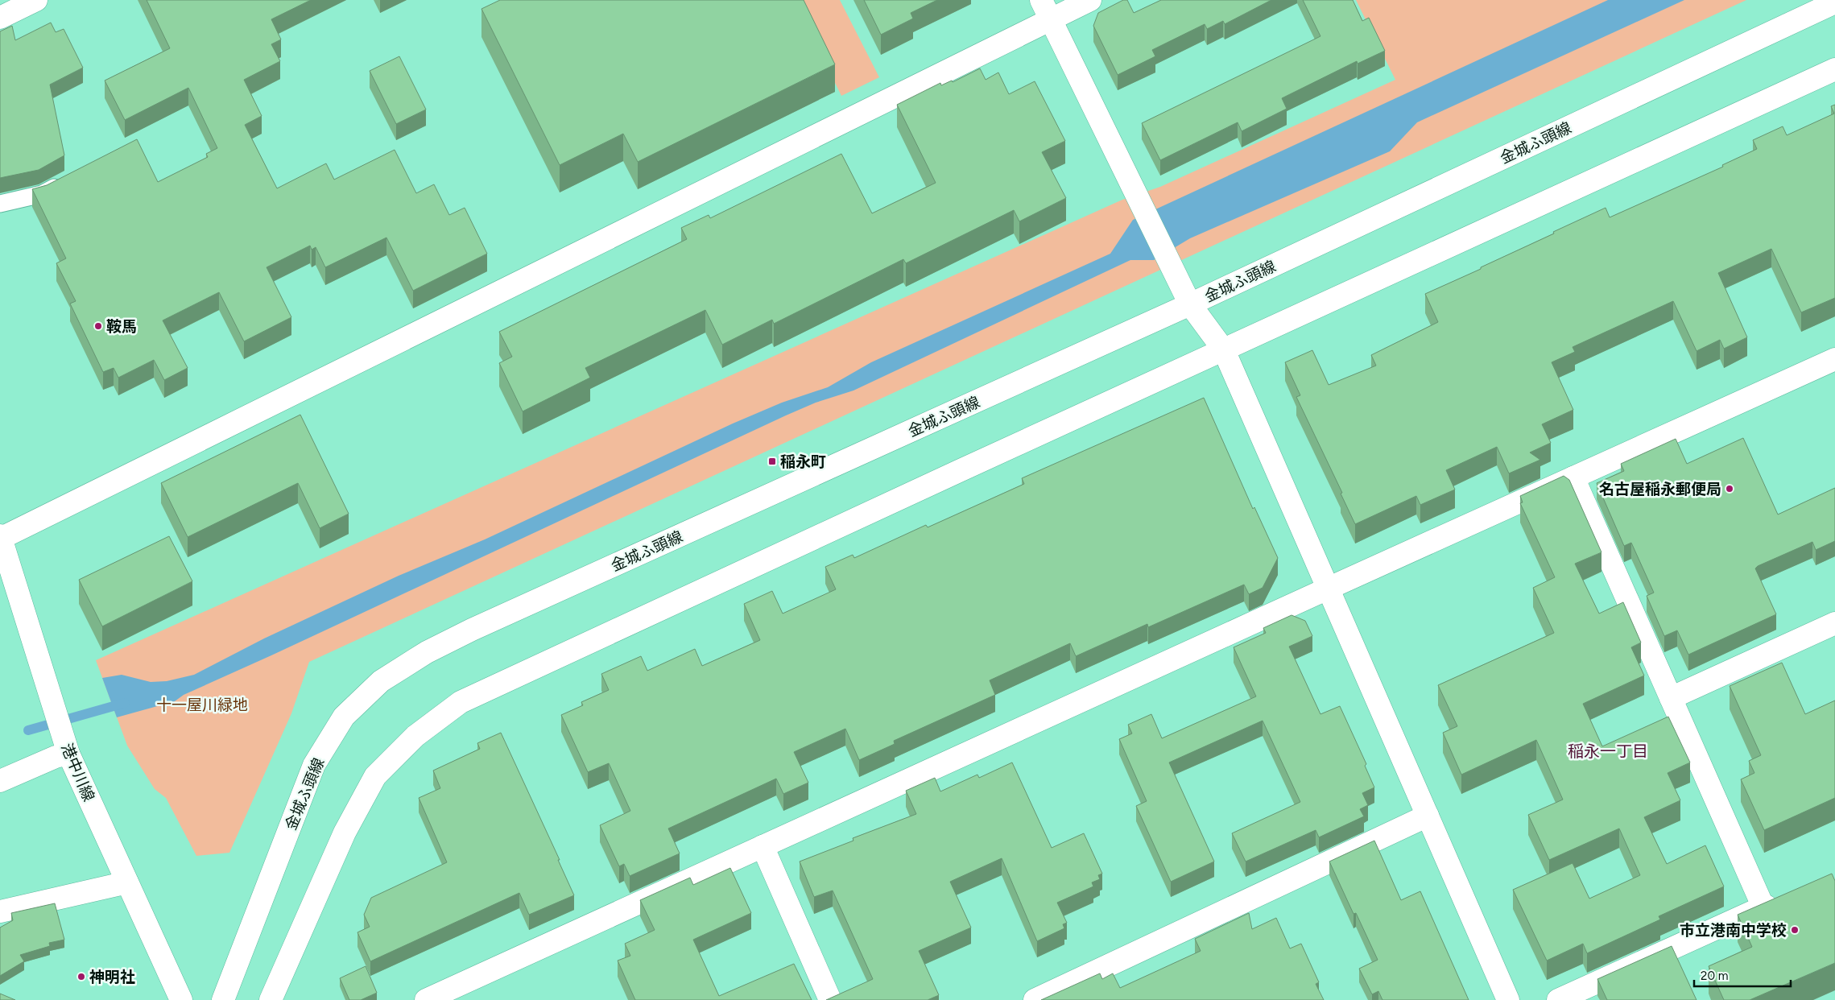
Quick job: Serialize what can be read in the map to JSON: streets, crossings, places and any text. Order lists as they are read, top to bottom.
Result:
{
  "streets": {
    "street": ["金城ふ頭線", "港中川線"]
  },
  "districts": ["稲永一丁目"],
  "parks": ["十一屋川緑地"],
  "places": {
    "other": [
      "鞍馬",
      "名古屋稲永郵便局",
      "市立港南中学校",
      "神明社"
    ],
    "transit": ["稲永町"]
  },
  "scale_bar": "20 m"
}
